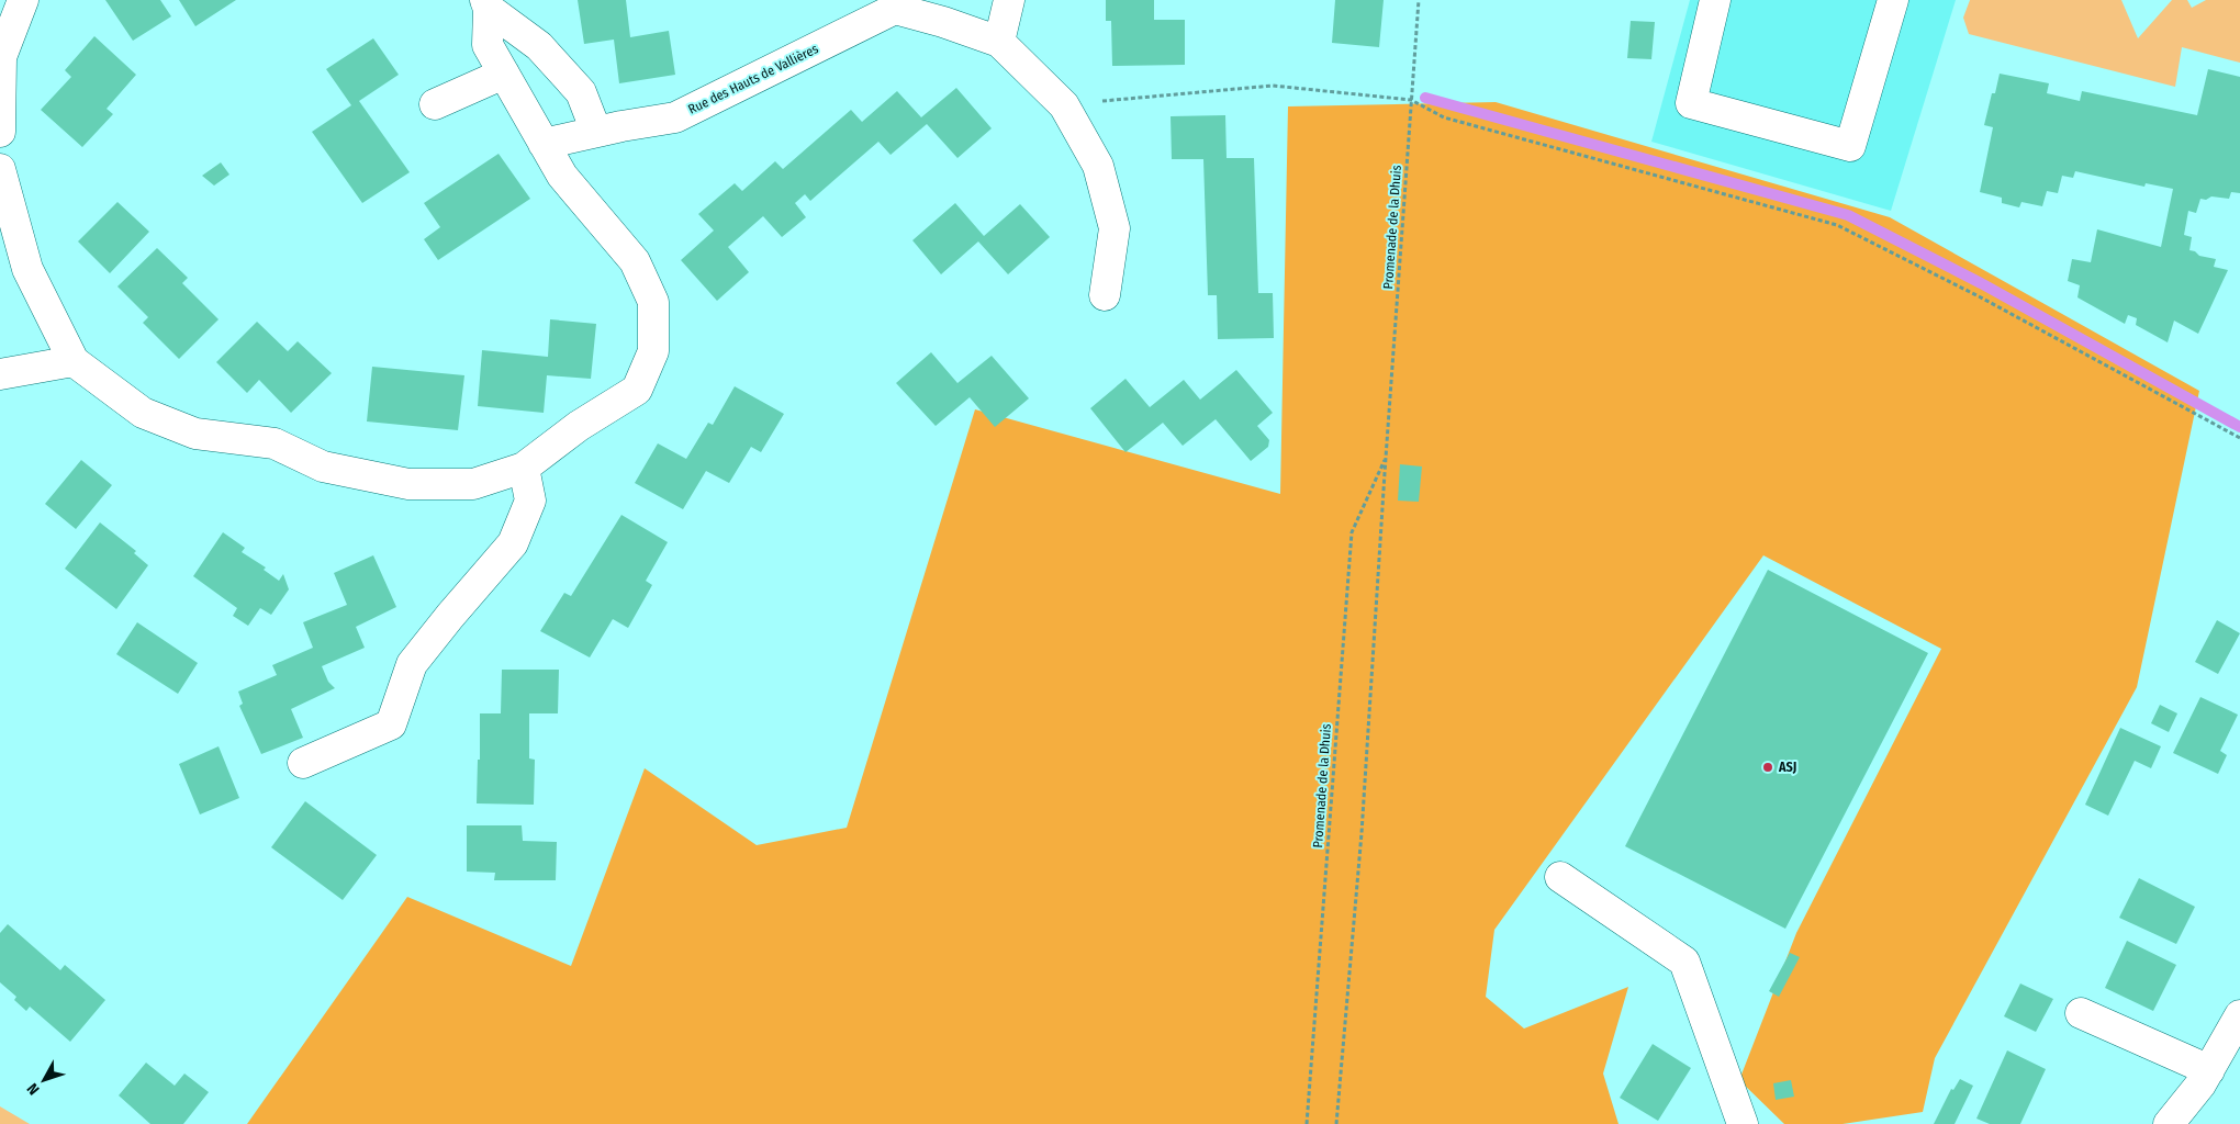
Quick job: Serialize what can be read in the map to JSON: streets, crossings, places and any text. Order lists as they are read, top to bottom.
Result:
{
  "streets": {
    "street": ["Rue des Hauts de Vallières"],
    "path": ["Promenade de la Dhuis"]
  },
  "places": ["ASJ"],
  "north": "bottom left"
}
